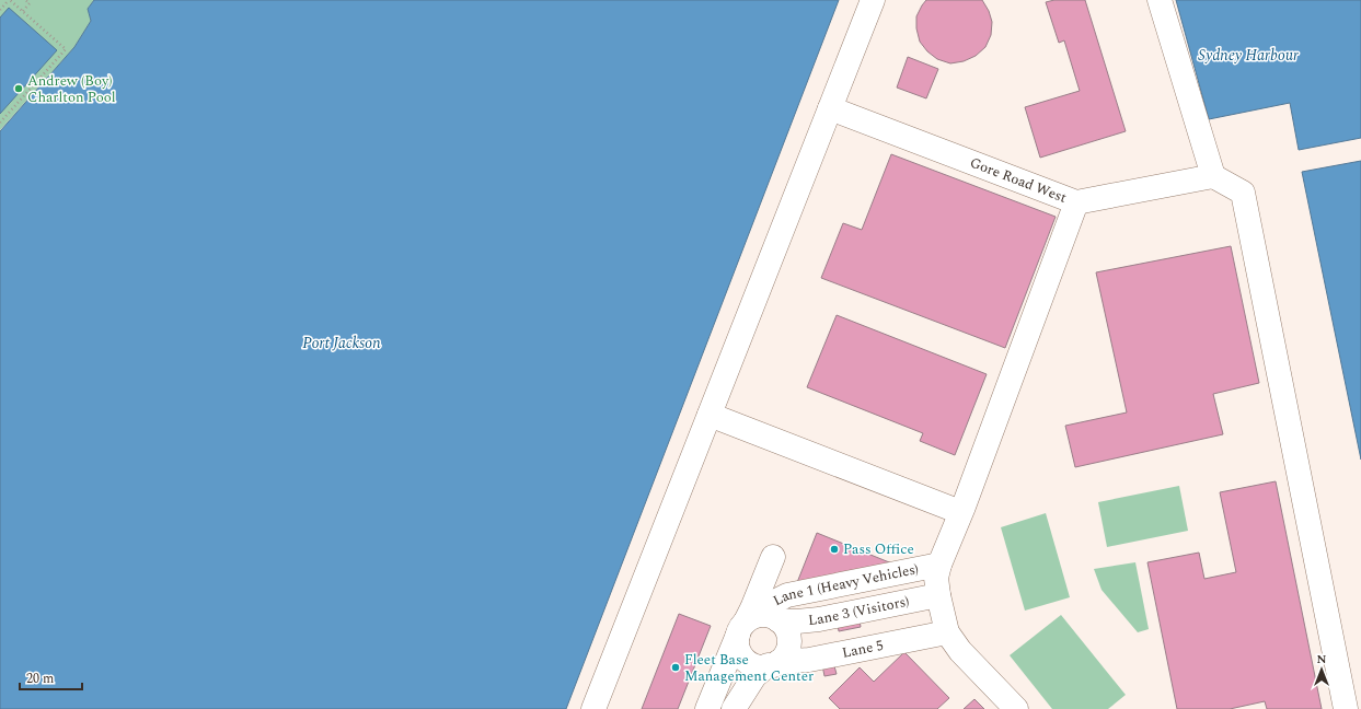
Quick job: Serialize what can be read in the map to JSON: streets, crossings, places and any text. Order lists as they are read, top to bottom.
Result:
{
  "streets": {
    "main road": ["Gore Road West", "Lane 1 (Heavy Vehicles)"]
  },
  "water": ["Sydney Harbour", "Port Jackson"],
  "places": ["Andrew (Boy) Charlton Pool", "Pass Office", "Fleet Base Management Center"],
  "scale_bar": "20 m",
  "north": "top"
}
